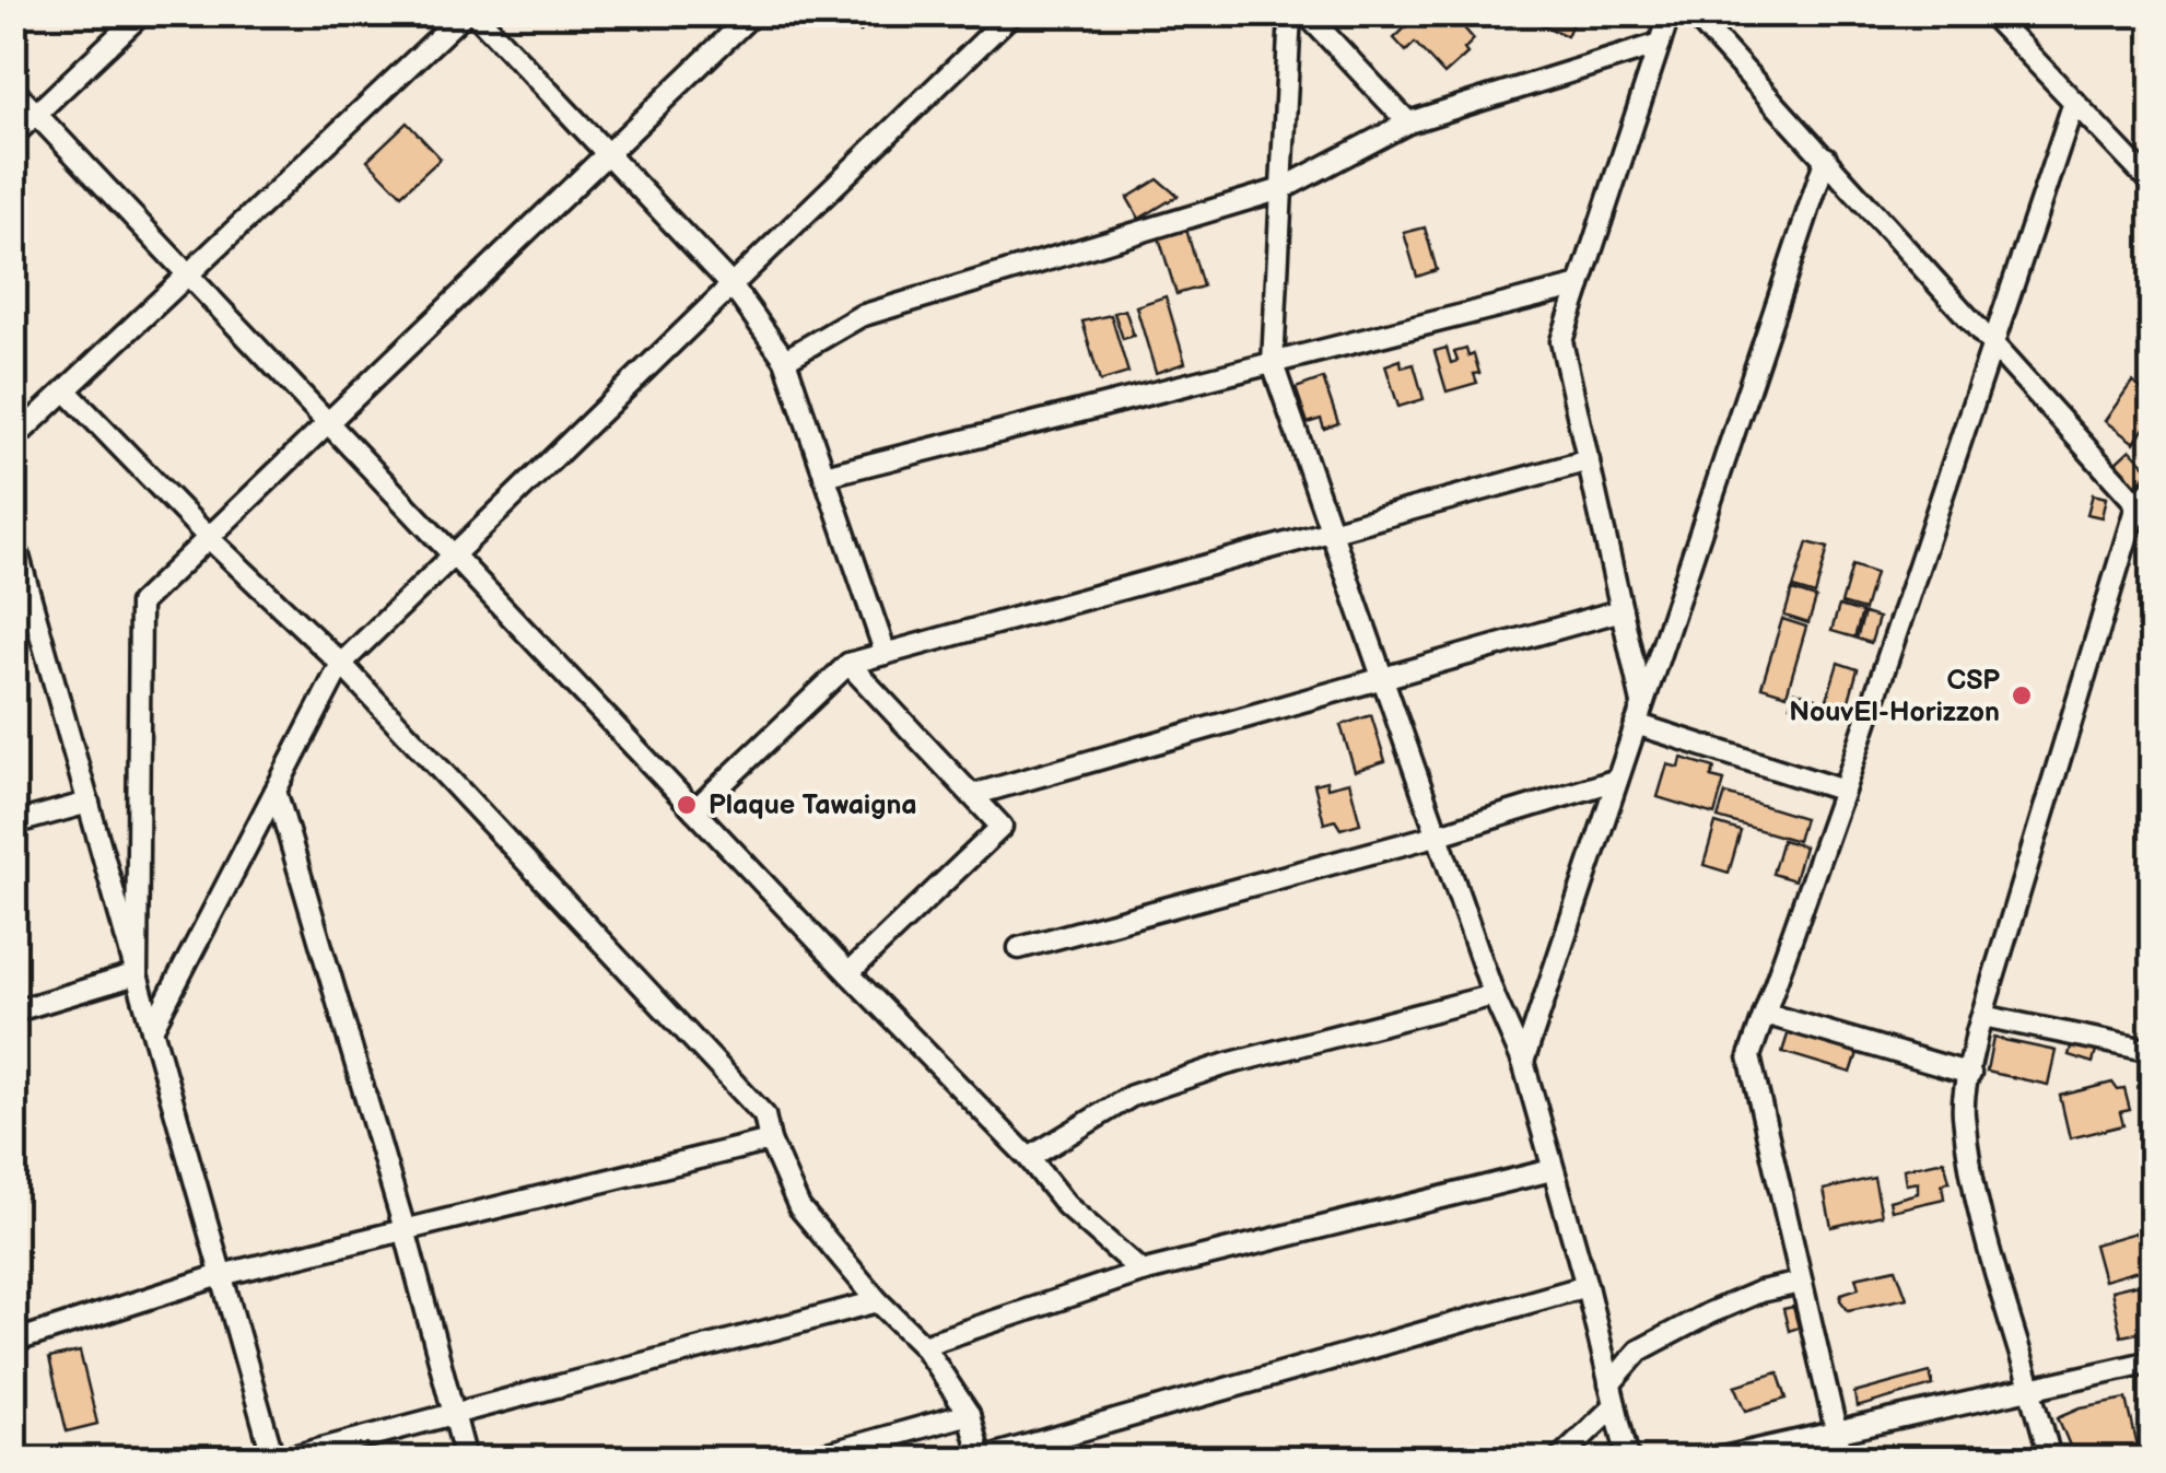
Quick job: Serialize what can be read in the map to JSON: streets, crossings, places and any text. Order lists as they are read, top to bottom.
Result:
{
  "places": ["CSP NouvEl-Horizzon", "Plaque Tawaigna"]
}
